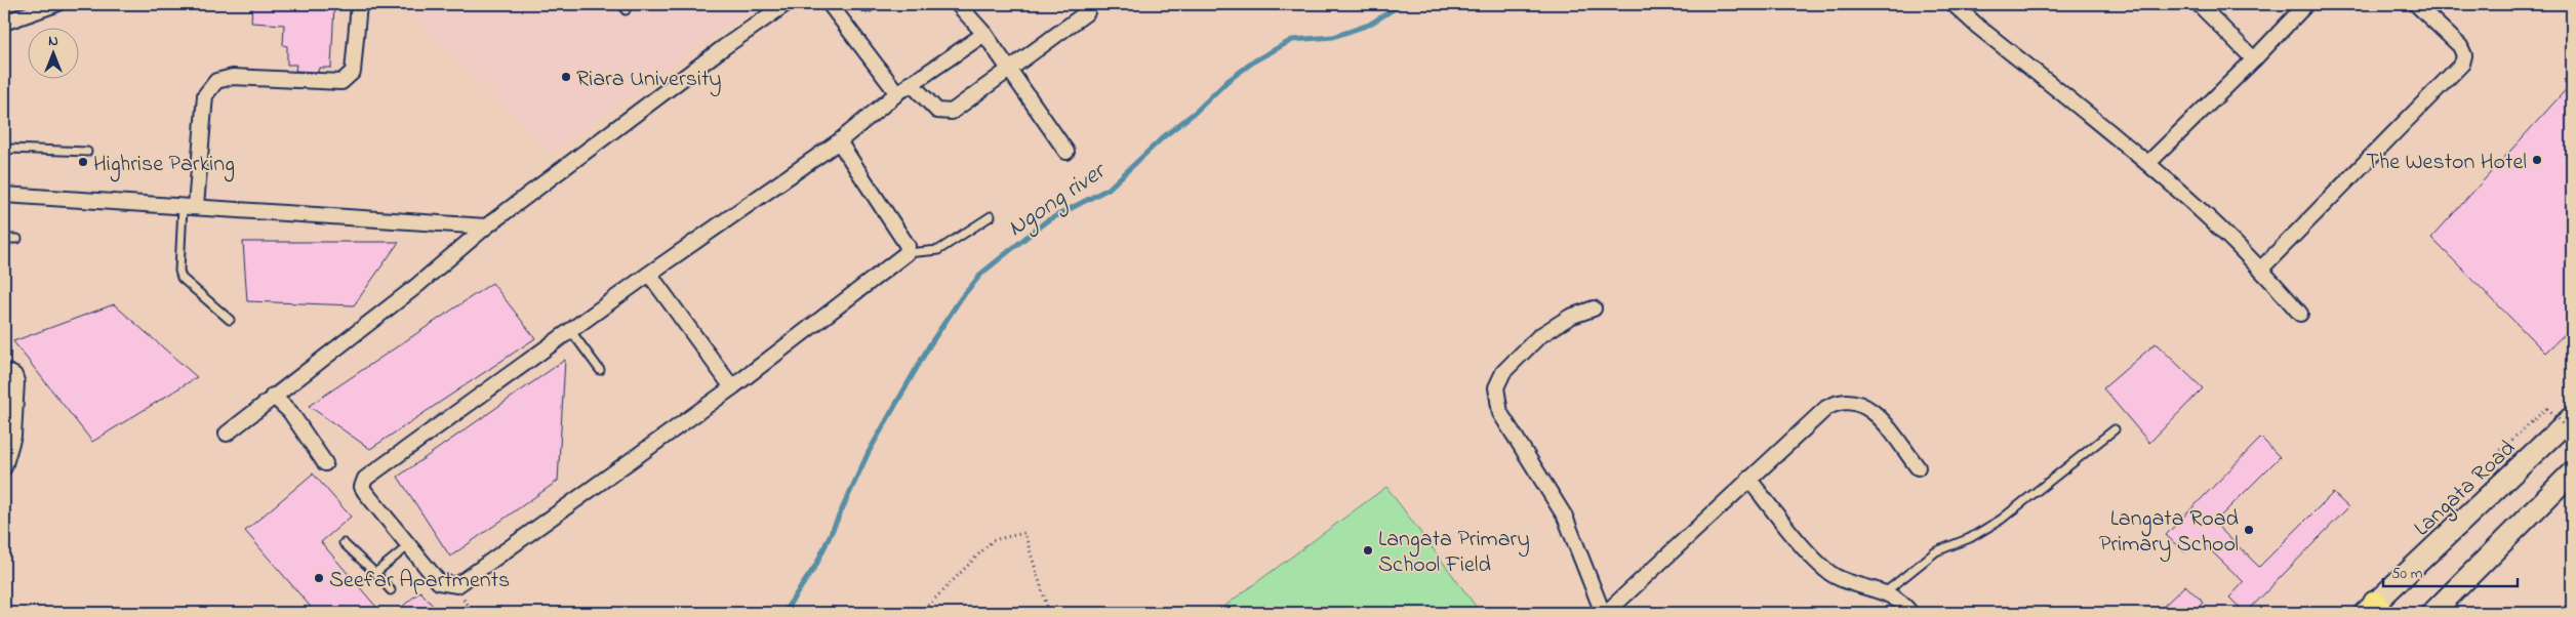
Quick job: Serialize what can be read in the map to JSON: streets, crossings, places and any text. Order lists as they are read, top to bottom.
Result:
{
  "streets": {
    "main road": ["Langata Road"]
  },
  "water": ["Ngong river"],
  "places": [
    "Riara University",
    "The Weston Hotel",
    "Highrise Parking",
    "Langata Road Primary School",
    "Langata Primary School Field",
    "Seefar Apartments"
  ],
  "scale_bar": "50 m",
  "north": "top"
}
